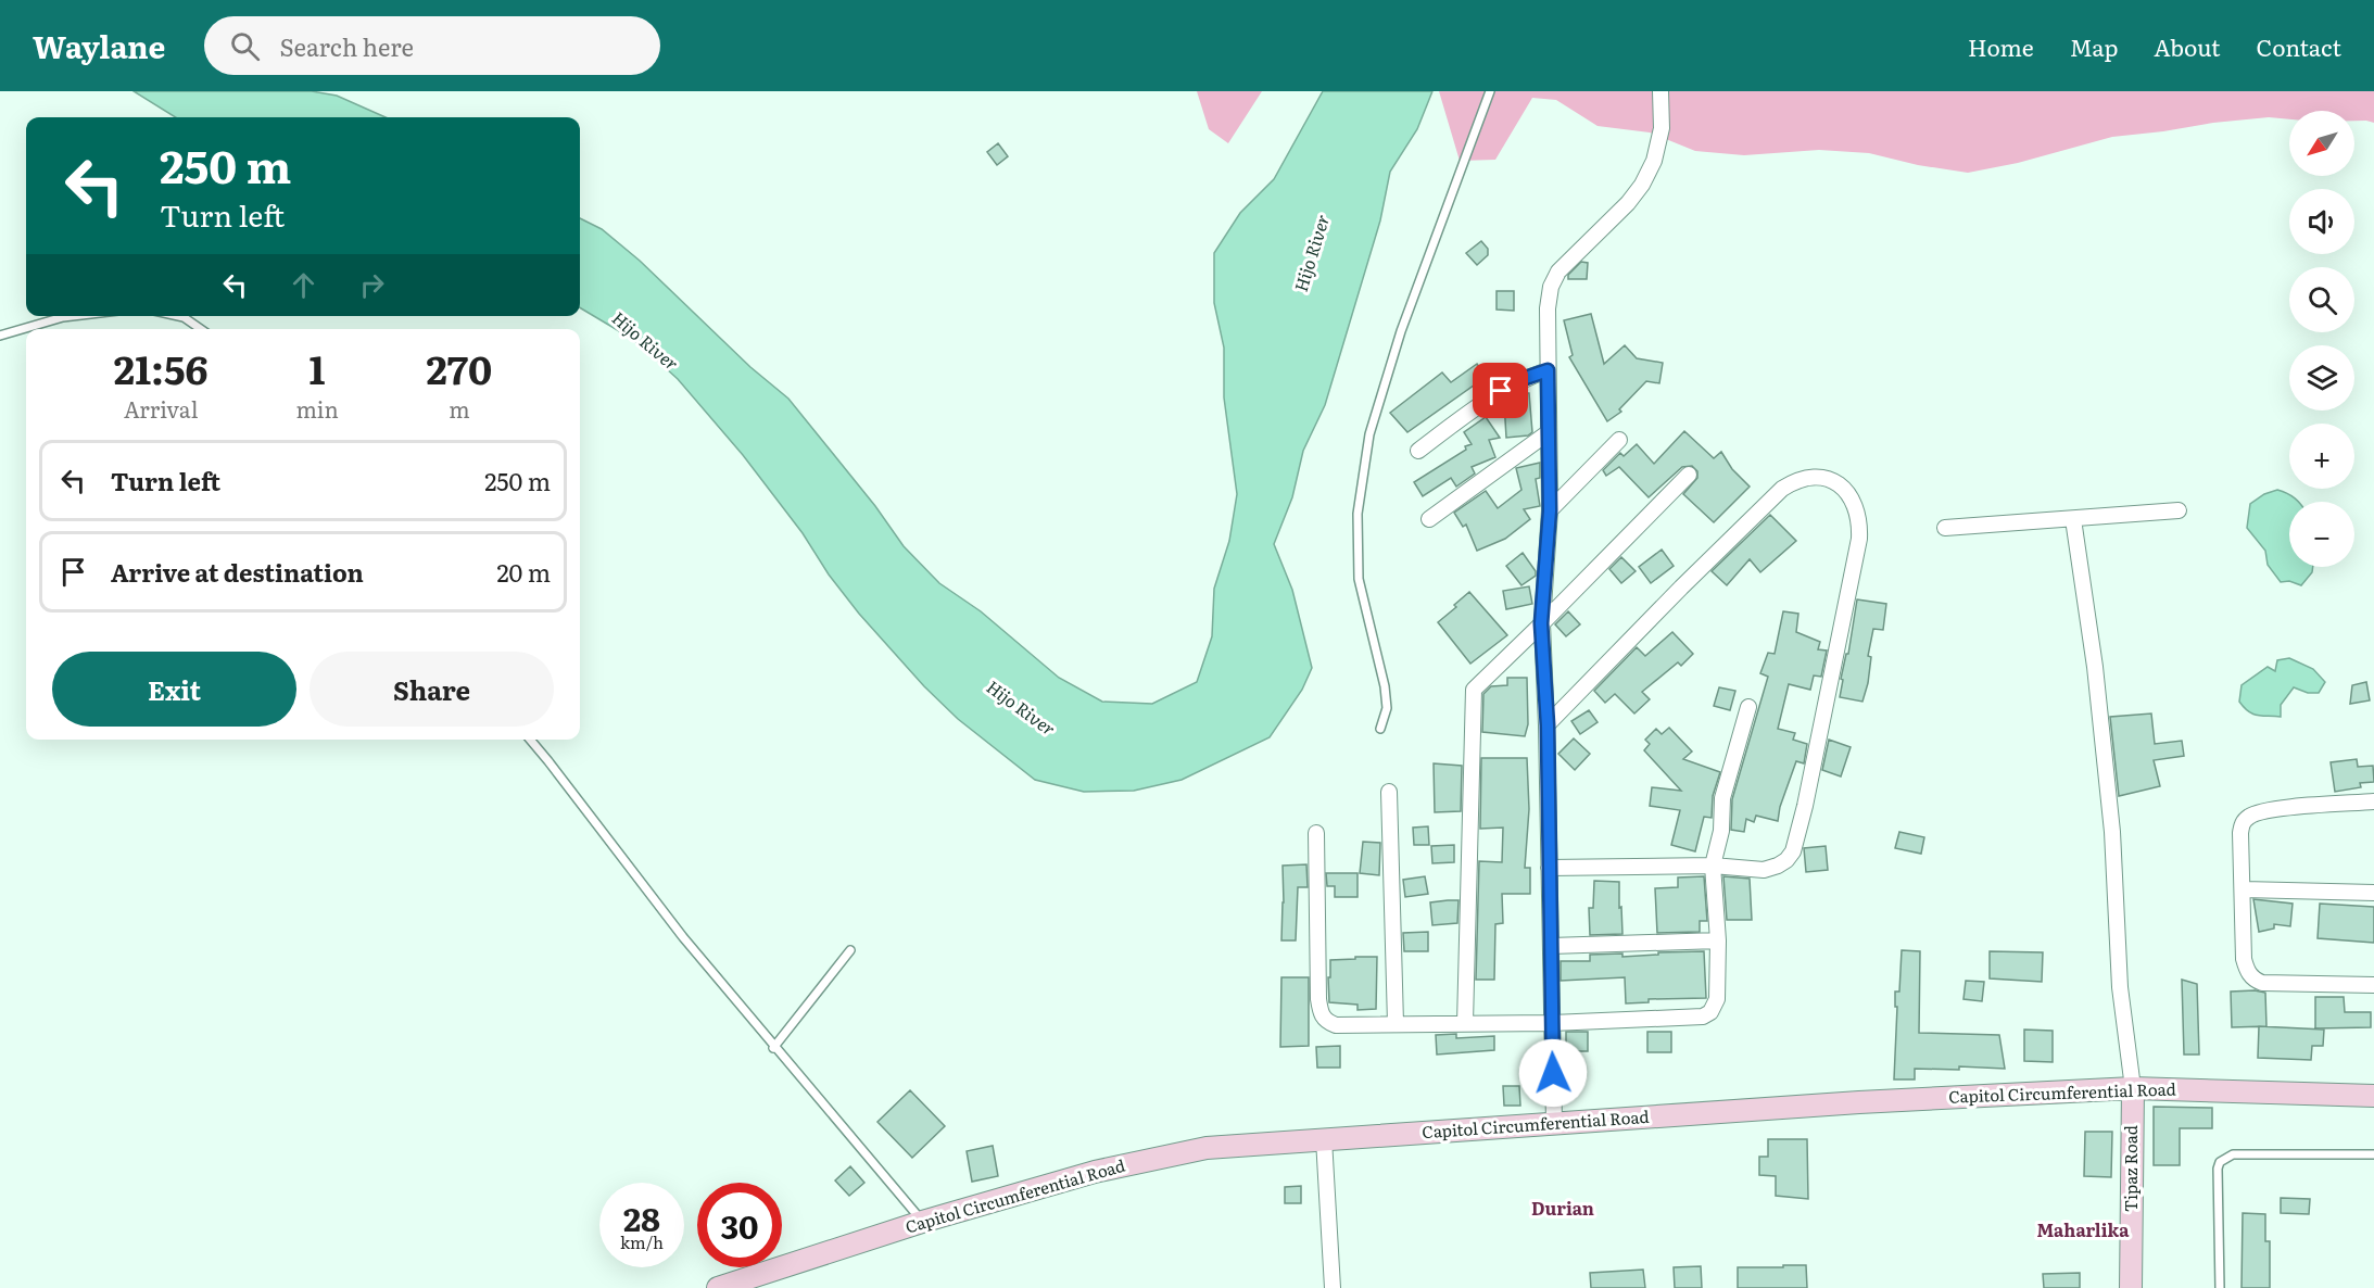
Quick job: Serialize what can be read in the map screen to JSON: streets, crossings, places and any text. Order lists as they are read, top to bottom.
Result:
{
  "streets": {
    "main road": ["Capitol Circumferential Road", "Tipaz Road"]
  },
  "crossings": [
    ["Capitol Circumferential Road", "Tipaz Road"]
  ],
  "districts": ["Durian", "Maharlika"],
  "water": ["Hijo River"],
  "north": "bottom left",
  "page": {
    "header": "Waylane",
    "search": "Search here",
    "nav": [
      "Home",
      "Map",
      "About",
      "Contact"
    ],
    "map_buttons": ["+", "−"],
    "turn": ["250 m", "Turn left"],
    "eta": [
      "21:56",
      "Arrival",
      "1",
      "min",
      "270",
      "m"
    ],
    "list": [
      {
        "name": "Turn left",
        "value": "250 m"
      },
      {
        "name": "Arrive at destination",
        "value": "20 m"
      }
    ],
    "buttons": ["Exit", "Share"],
    "speed": "28 km/h",
    "limit": "30"
  }
}
